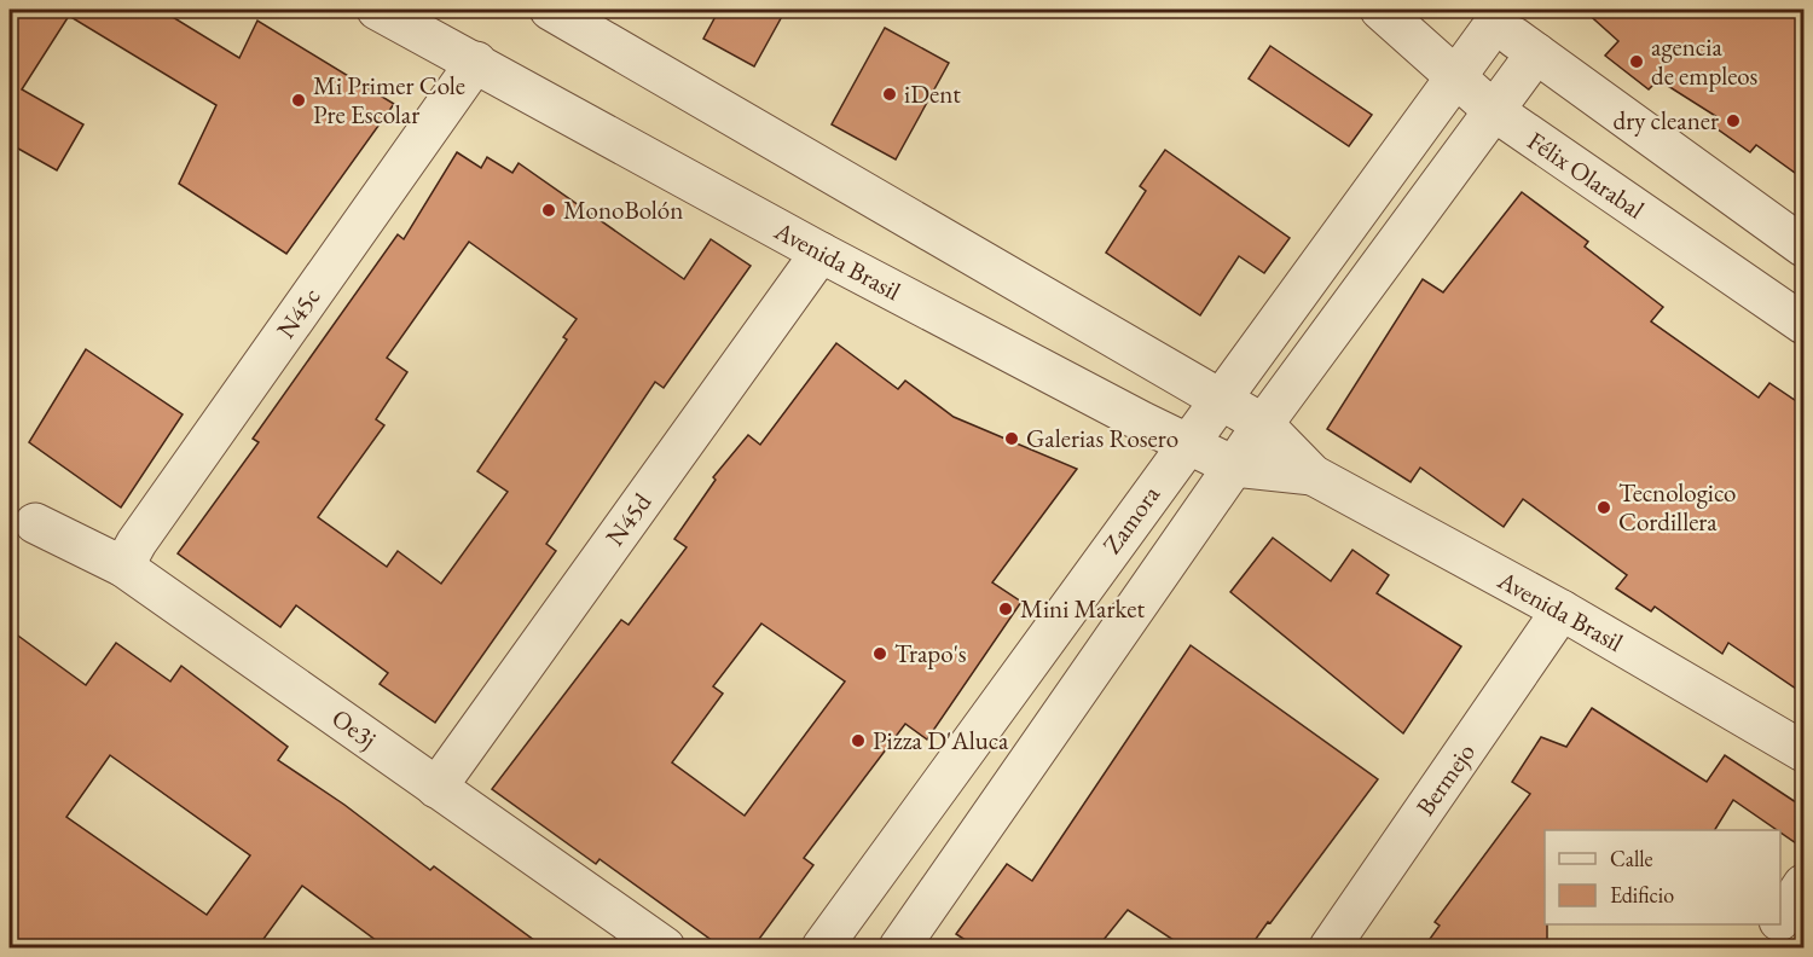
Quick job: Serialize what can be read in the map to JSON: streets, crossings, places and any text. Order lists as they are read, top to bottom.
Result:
{
  "streets": {
    "street": [
      "Félix Olarabal",
      "Avenida Brasil",
      "N45c",
      "N45d",
      "Zamora",
      "Oe3j",
      "Bermejo"
    ]
  },
  "crossings": [
    ["Félix Olarabal", "Zamora"],
    ["Avenida Brasil", "N45c"],
    ["Avenida Brasil", "N45d"],
    ["Avenida Brasil", "Zamora"],
    ["Avenida Brasil", "Bermejo"],
    ["N45c", "Oe3j"],
    ["N45d", "Oe3j"]
  ],
  "places": [
    "agencia de empleos",
    "iDent",
    "Mi Primer Cole Pre Escolar",
    "dry cleaner",
    "MonoBolón",
    "Galerias Rosero",
    "Tecnologico Cordillera",
    "Mini Market",
    "Trapo's",
    "Pizza D'Aluca"
  ],
  "legend": ["Calle", "Edificio"]
}
